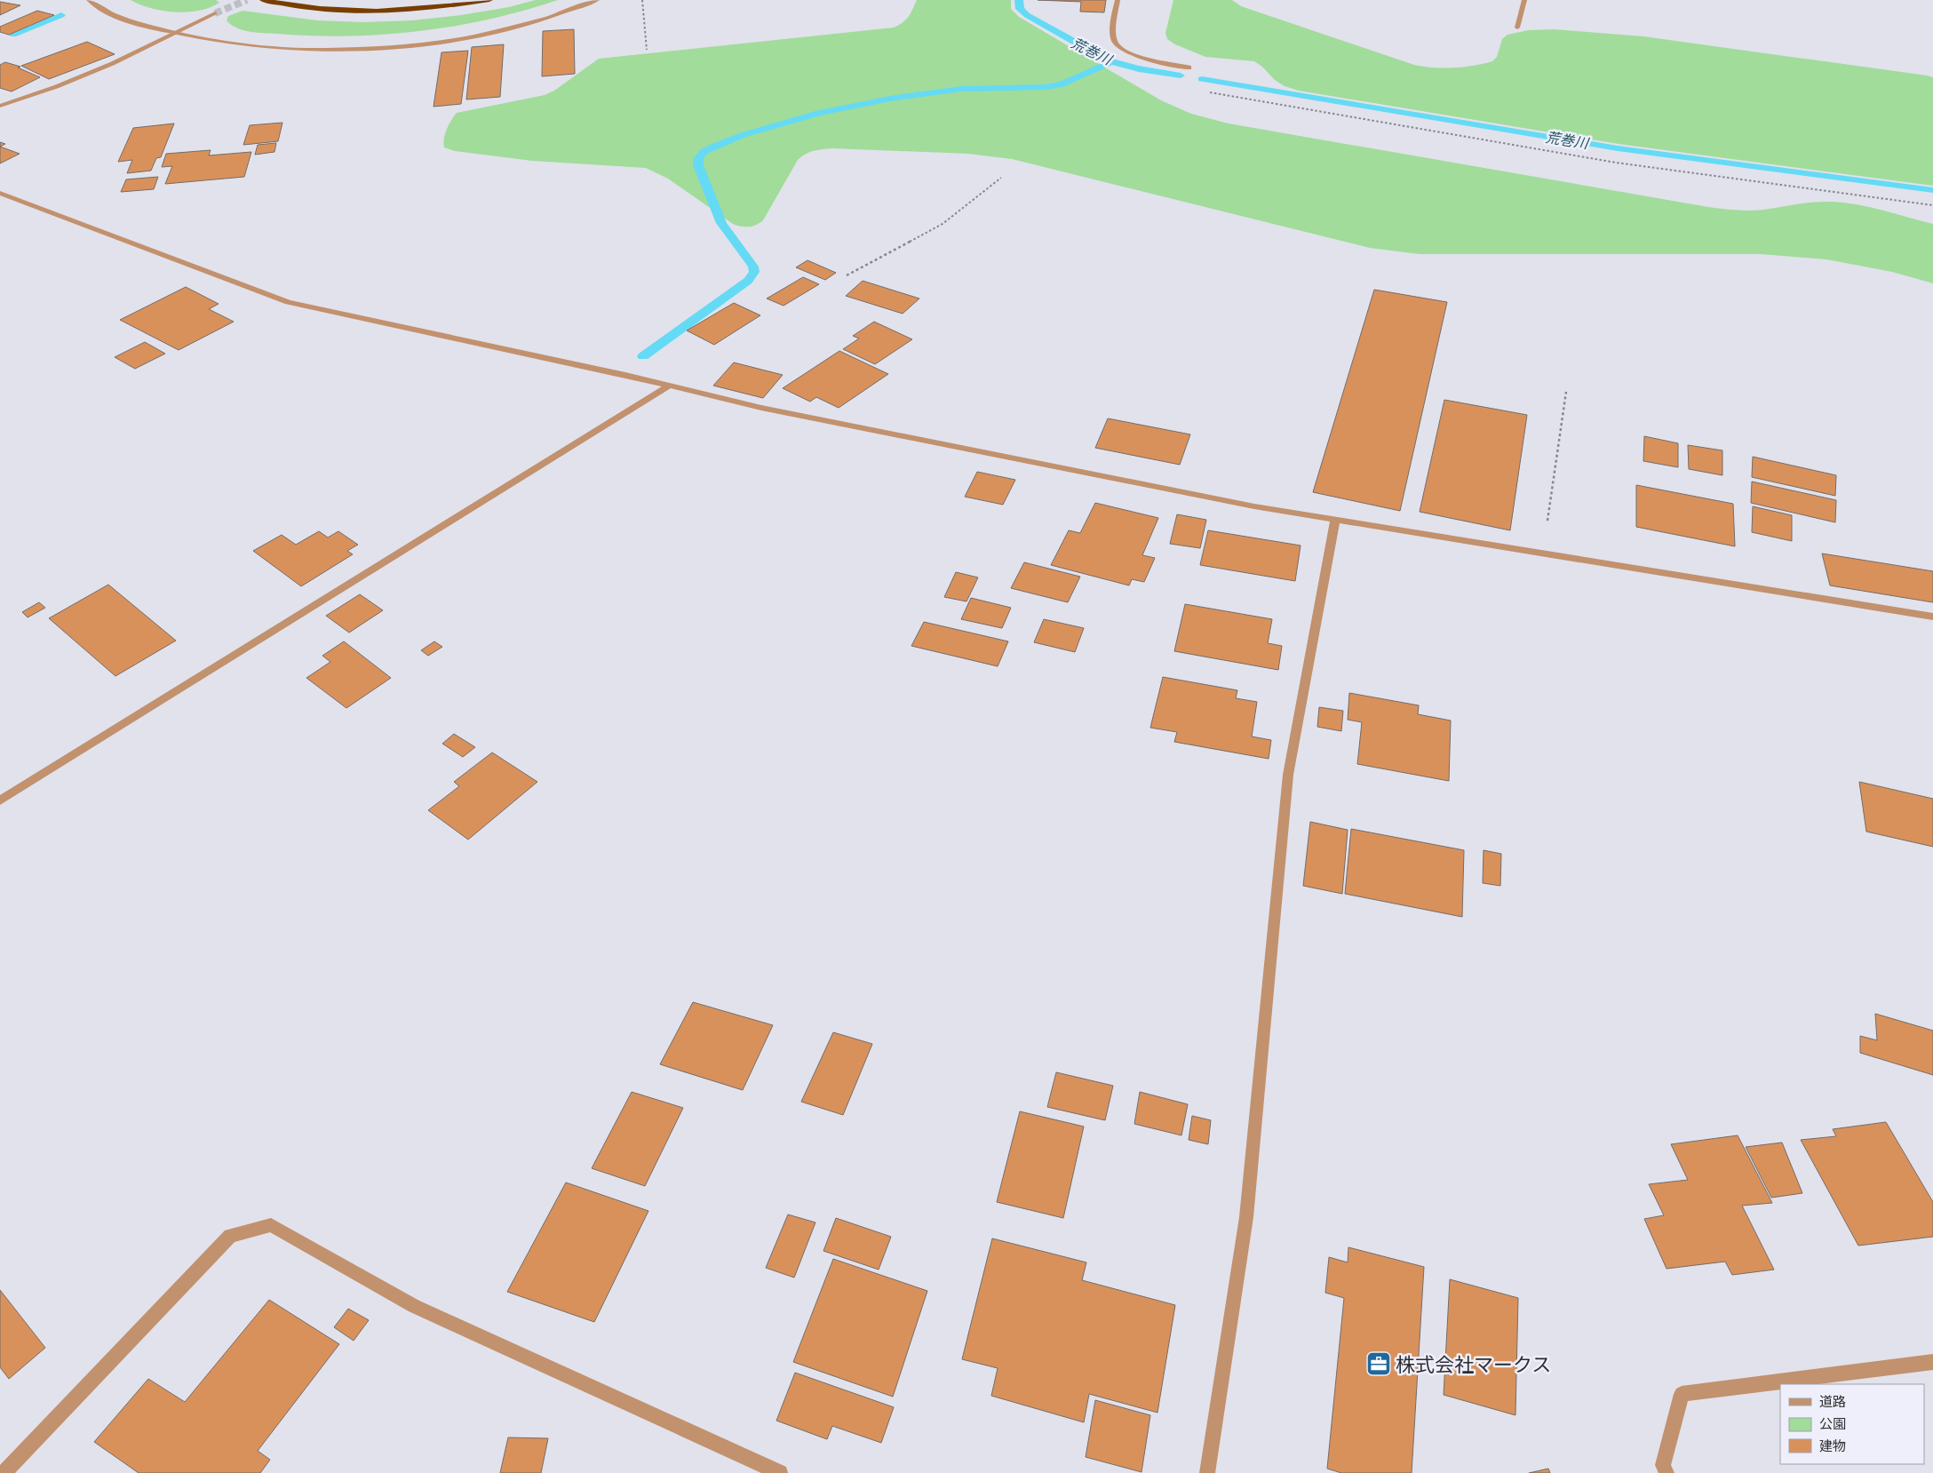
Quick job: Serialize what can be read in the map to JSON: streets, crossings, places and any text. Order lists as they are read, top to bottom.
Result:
{
  "water": ["荒巻川"],
  "places": {
    "office": ["株式会社マークス"]
  },
  "legend": ["道路", "公園", "建物"]
}
